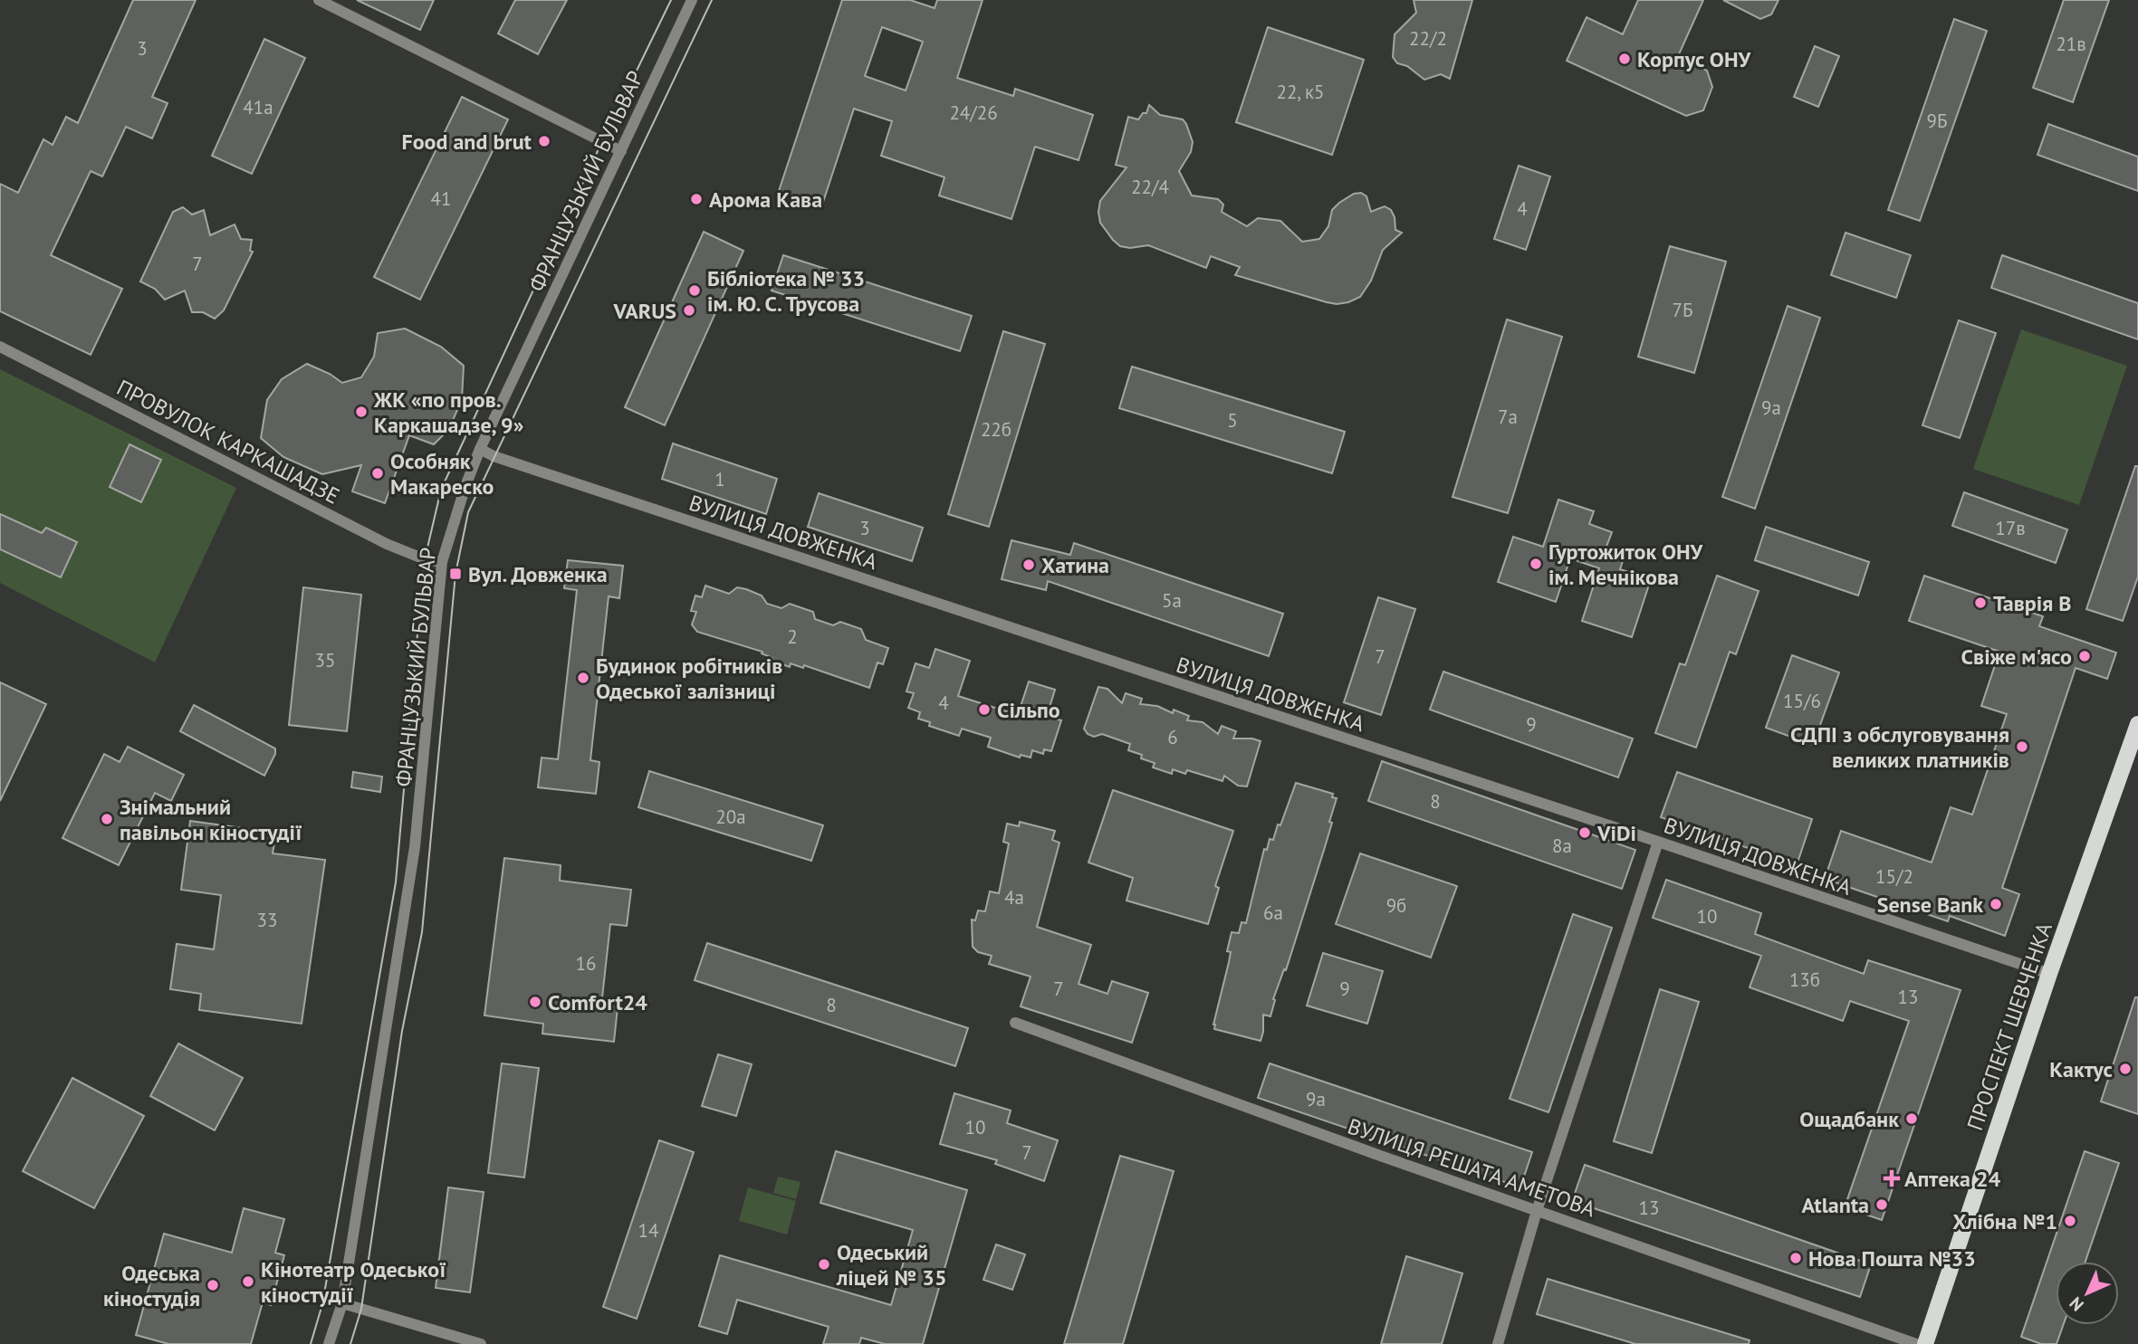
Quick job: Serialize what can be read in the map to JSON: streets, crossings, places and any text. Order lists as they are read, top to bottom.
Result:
{
  "streets": {
    "main road": ["ПРОСПЕКТ ШЕВЧЕНКА"],
    "street": [
      "ФРАНЦУЗЬКИЙ БУЛЬВАР",
      "ПРОВУЛОК КАРКАШАДЗЕ",
      "ВУЛИЦЯ ДОВЖЕНКА",
      "ВУЛИЦЯ РЕШАТА АМЕТОВА"
    ]
  },
  "crossings": [
    ["ФРАНЦУЗЬКИЙ БУЛЬВАР", "ПРОВУЛОК КАРКАШАДЗЕ"],
    ["ФРАНЦУЗЬКИЙ БУЛЬВАР", "ВУЛИЦЯ ДОВЖЕНКА"],
    ["ВУЛИЦЯ ДОВЖЕНКА", "ПРОСПЕКТ ШЕВЧЕНКА"]
  ],
  "places": {
    "other": [
      "Корпус ОНУ",
      "Food and brut",
      "Арома Кава",
      "Бібліотека № 33 ім. Ю. С. Трусова",
      "VARUS",
      "ЖК «по пров. Каркашадзе, 9»",
      "Особняк Макареско",
      "Гуртожиток ОНУ ім. Мечнікова",
      "Хатина",
      "Таврія В",
      "Свіже м'ясо",
      "Будинок робітників Одеської залізниці",
      "Сільпо",
      "СДПІ з обслуговування великих платників",
      "Знімальний павільон кіностудії",
      "ViDi",
      "Sense Bank",
      "Comfort24",
      "Кактус",
      "Ощадбанк",
      "Atlanta",
      "Хлібна №1",
      "Нова Пошта №33",
      "Одеський ліцей № 35",
      "Кінотеатр Одеської кіностудії",
      "Одеська кіностудія"
    ],
    "transit": ["Вул. Довженка"],
    "health": ["Аптека 24"]
  },
  "house_numbers": [
    "22/2",
    "21в",
    "3",
    "22, к5",
    "41а",
    "24/26",
    "9Б",
    "22/4",
    "41",
    "4",
    "7",
    "7Б",
    "9а",
    "7а",
    "5",
    "22б",
    "1",
    "3",
    "17в",
    "5а",
    "2",
    "7",
    "35",
    "15/6",
    "4",
    "9",
    "6",
    "8",
    "20а",
    "8а",
    "15/2",
    "4а",
    "9б",
    "6а",
    "10",
    "33",
    "16",
    "13б",
    "7",
    "9",
    "13",
    "8",
    "9а",
    "10",
    "7",
    "13",
    "14"
  ],
  "north": "bottom left"
}
